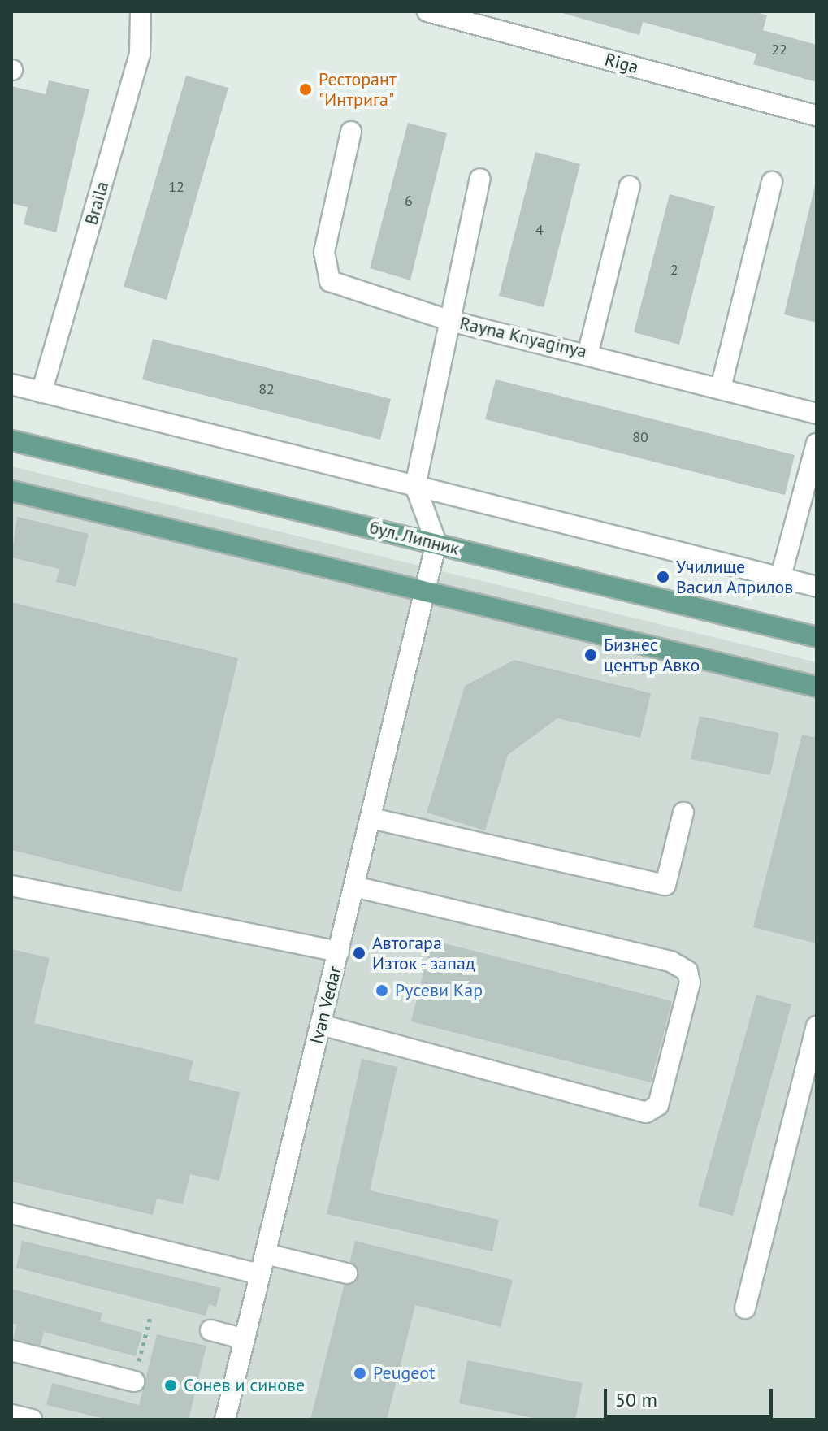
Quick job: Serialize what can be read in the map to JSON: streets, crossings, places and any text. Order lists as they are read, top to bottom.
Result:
{
  "streets": {
    "main road": ["бул. Липник"],
    "street": [
      "Riga",
      "Braila",
      "Rayna Knyaginya",
      "Ivan Vedar"
    ]
  },
  "crossings": [
    ["бул. Липник", "Ivan Vedar"]
  ],
  "places": [
    "Ресторант \"Интрига\"",
    "Училище Васил Априлов",
    "Бизнес център Авко",
    "Автогара Изток - запад",
    "Русеви Кар",
    "Peugeot",
    "Сонев и синове"
  ],
  "house_numbers": [
    "22",
    "12",
    "6",
    "4",
    "2",
    "82",
    "80"
  ],
  "scale_bar": "50 m"
}
